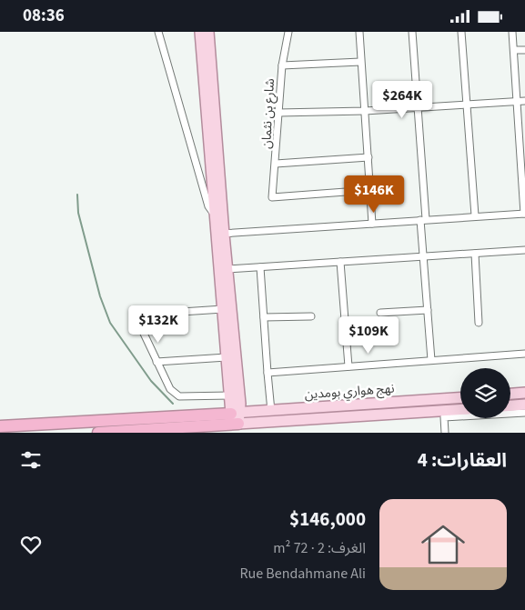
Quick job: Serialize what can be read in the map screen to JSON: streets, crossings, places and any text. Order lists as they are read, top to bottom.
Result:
{
  "streets": {
    "main road": ["نهج هواري بومدين"],
    "street": ["شارع بن نثمان"]
  },
  "page": {
    "status": "08:36",
    "price": [
      "$264K",
      "$146K",
      "$132K",
      "$109K"
    ],
    "heading": "العقارات: 4",
    "list": [
      {
        "name": "$146,000",
        "note": "الغرف: 2 · 72 m² · Rue Bendahmane Ali"
      }
    ]
  }
}
